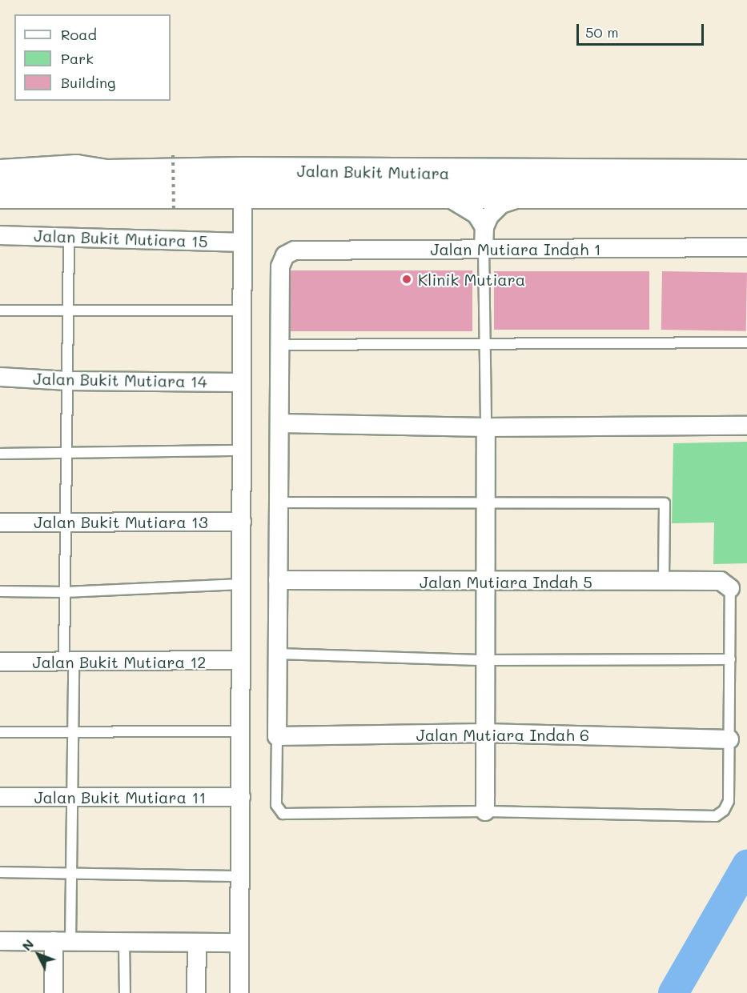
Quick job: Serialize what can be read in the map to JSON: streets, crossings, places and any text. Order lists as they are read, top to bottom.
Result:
{
  "streets": {
    "street": [
      "Jalan Bukit Mutiara",
      "Jalan Bukit Mutiara 15",
      "Jalan Mutiara Indah 1",
      "Jalan Bukit Mutiara 14",
      "Jalan Bukit Mutiara 13",
      "Jalan Mutiara Indah 5",
      "Jalan Bukit Mutiara 12",
      "Jalan Mutiara Indah 6",
      "Jalan Bukit Mutiara 11"
    ]
  },
  "places": ["Klinik Mutiara"],
  "legend": ["Road", "Park", "Building"],
  "scale_bar": "50 m",
  "north": "top left"
}
